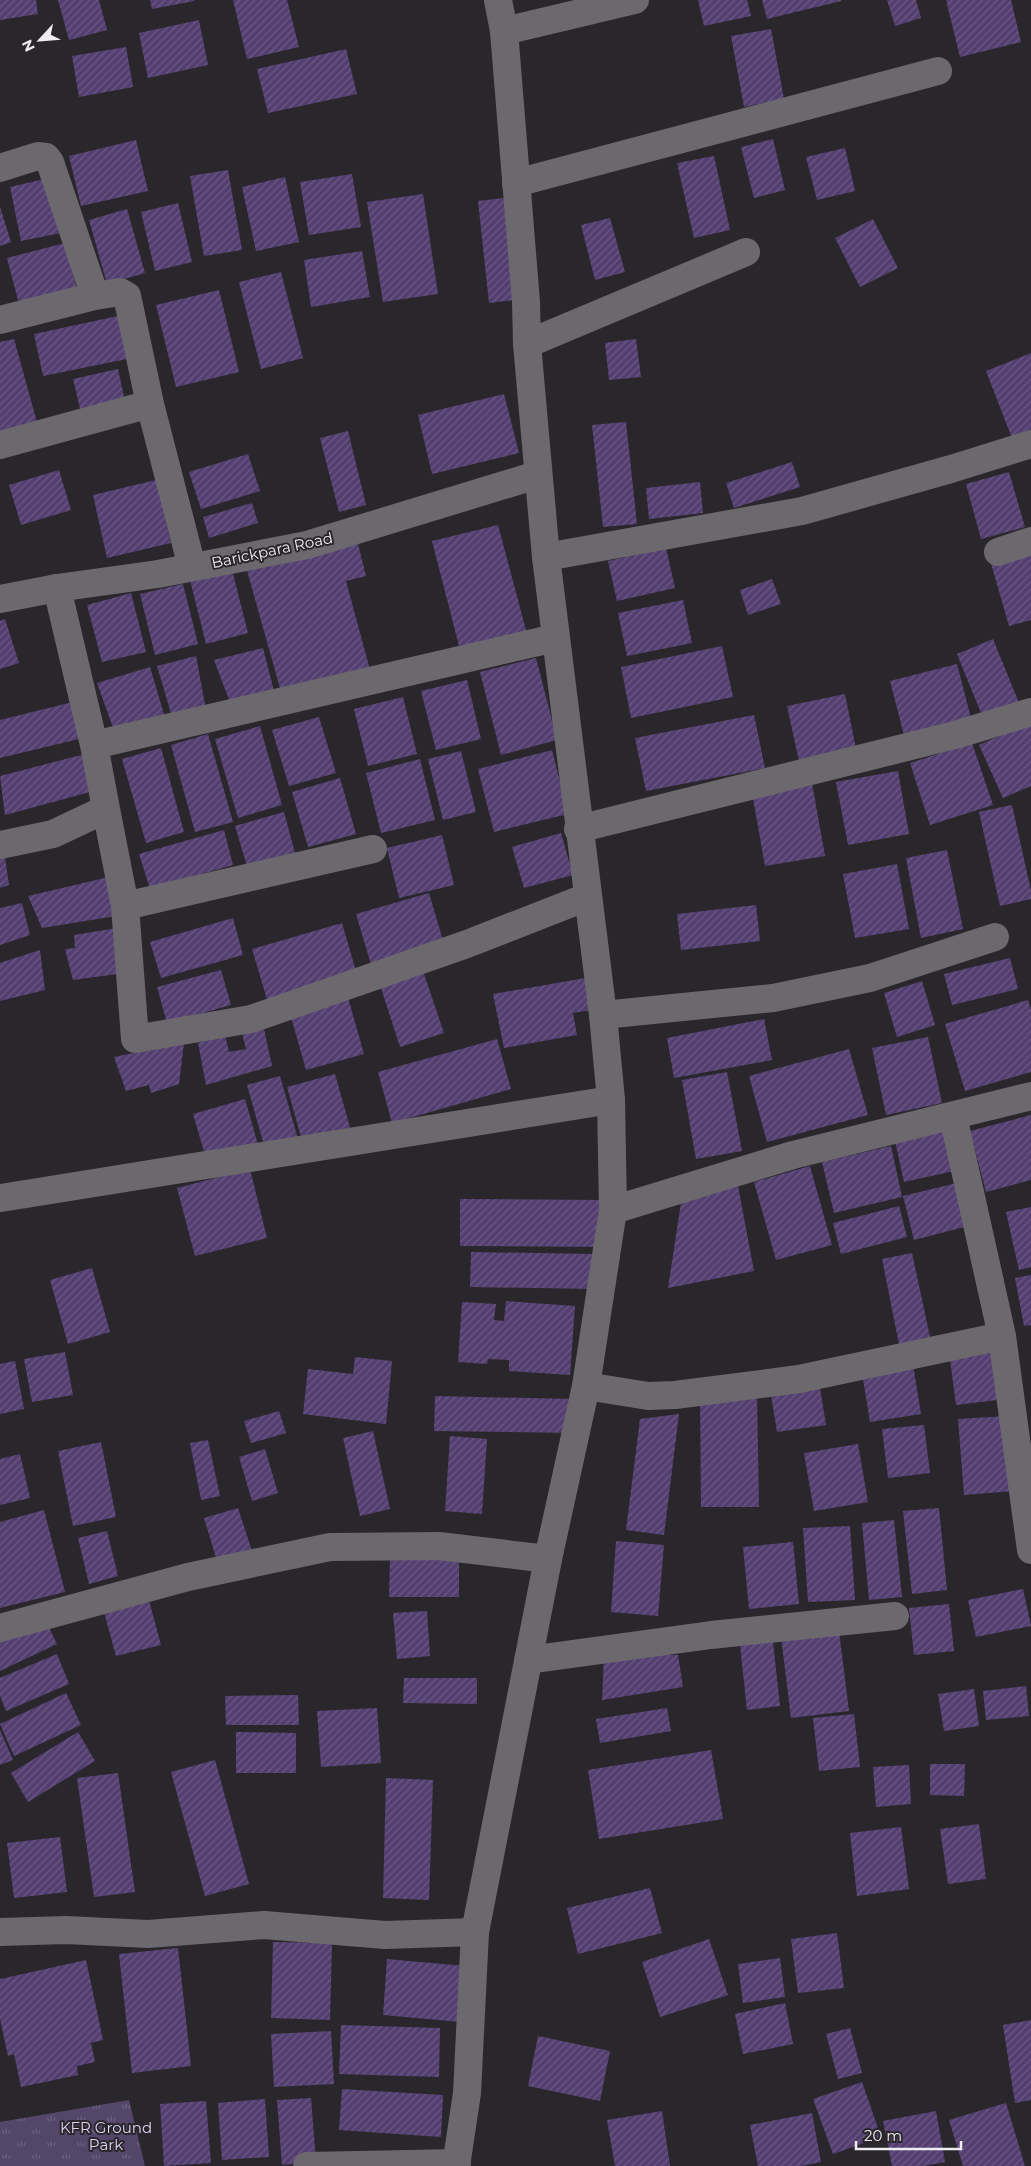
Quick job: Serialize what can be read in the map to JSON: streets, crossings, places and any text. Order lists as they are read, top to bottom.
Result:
{
  "streets": {
    "street": ["Barickpara Road"]
  },
  "parks": ["KFR Ground Park"],
  "scale_bar": "20 m",
  "north": "bottom left"
}
